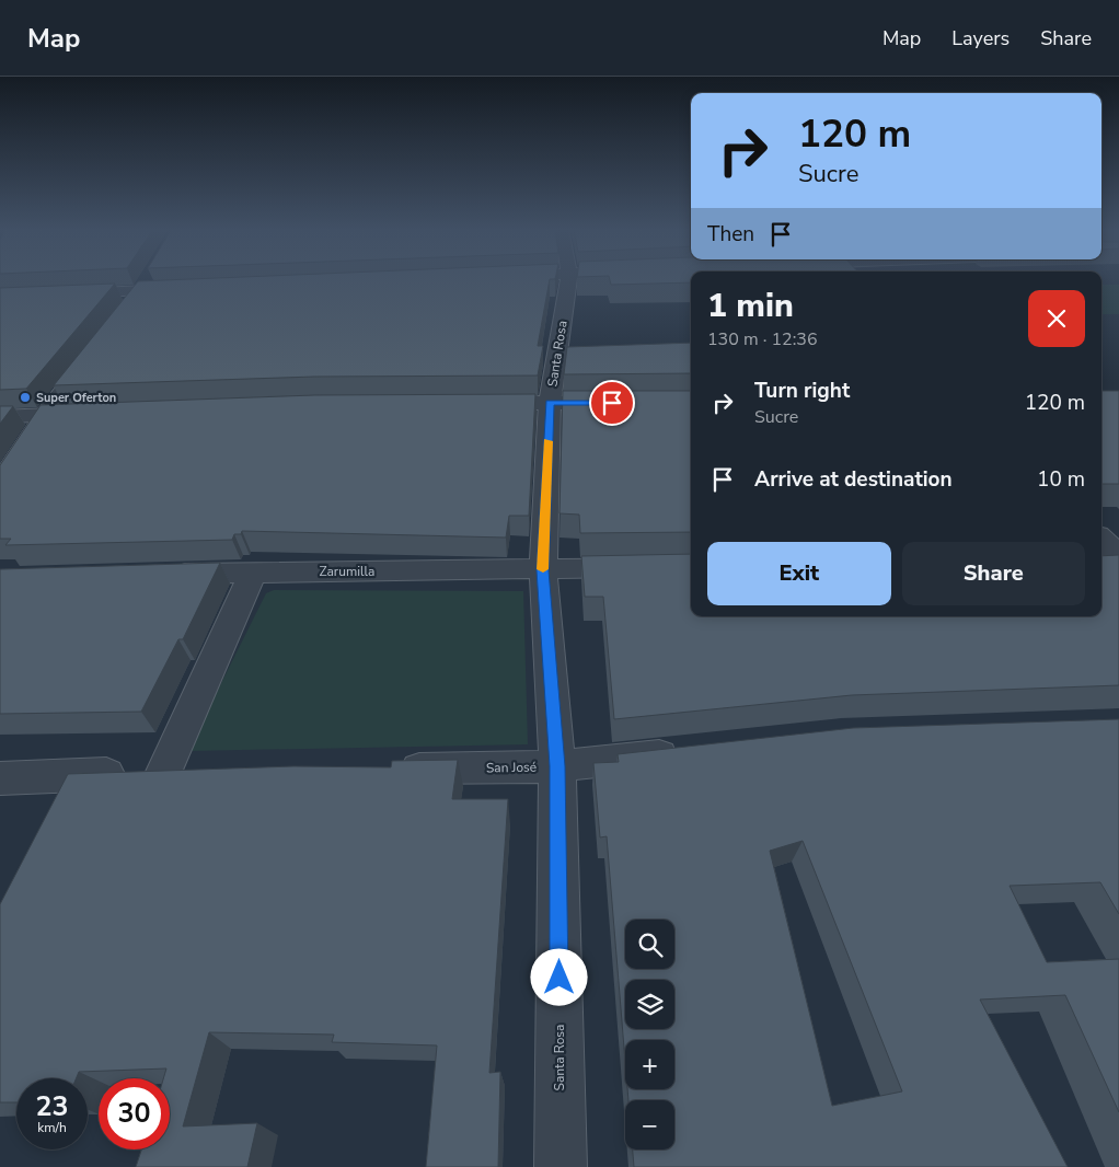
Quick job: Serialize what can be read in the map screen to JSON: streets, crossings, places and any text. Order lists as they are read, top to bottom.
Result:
{
  "streets": {
    "street": ["Santa Rosa", "Zarumilla", "San José"]
  },
  "crossings": [
    ["Santa Rosa", "Zarumilla"],
    ["Santa Rosa", "San José"]
  ],
  "places": ["Super Oferton"],
  "page": {
    "header": "Map",
    "nav": ["Map", "Layers", "Share"],
    "turn": ["120 m", "Sucre"],
    "then": "Then",
    "heading": ["1 min", "130 m · 12:36"],
    "list": [
      {
        "name": "Turn right",
        "note": "Sucre",
        "value": "120 m"
      },
      {
        "name": "Arrive at destination",
        "value": "10 m"
      }
    ],
    "buttons": ["Exit", "Share"],
    "map_buttons": ["+", "−"],
    "speed": "23 km/h",
    "limit": "30"
  }
}
